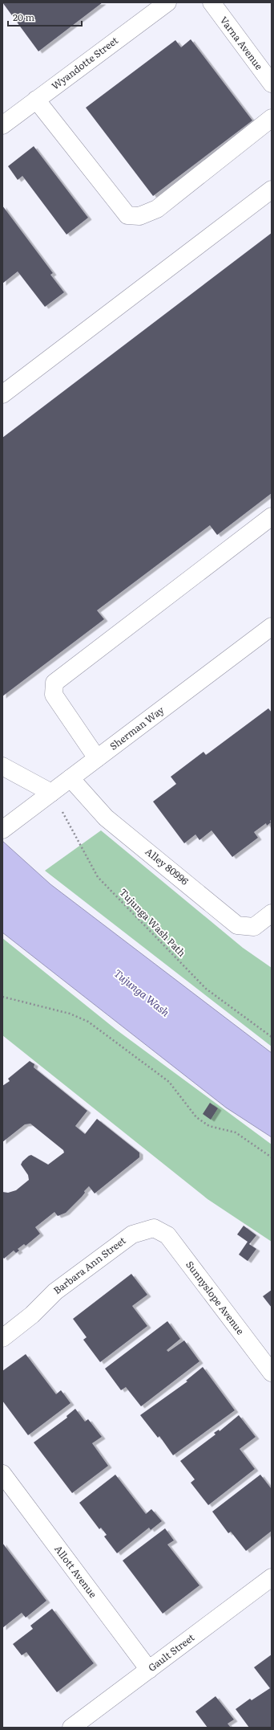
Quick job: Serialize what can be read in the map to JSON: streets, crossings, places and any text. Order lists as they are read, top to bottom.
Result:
{
  "streets": {
    "street": [
      "Varna Avenue",
      "Wyandotte Street",
      "Sherman Way",
      "Alley 80996",
      "Barbara Ann Street",
      "Sunnyslope Avenue",
      "Allott Avenue",
      "Gault Street"
    ],
    "path": ["Tujunga Wash Path"]
  },
  "crossings": [
    ["Sherman Way", "Alley 80996"],
    ["Sherman Way", "Tujunga Wash Path"],
    ["Barbara Ann Street", "Sunnyslope Avenue"],
    ["Allott Avenue", "Gault Street"]
  ],
  "water": ["Tujunga Wash"],
  "scale_bar": "20 m"
}
